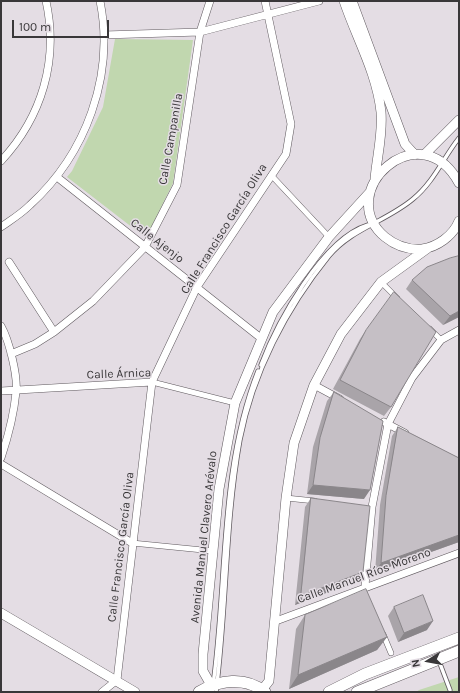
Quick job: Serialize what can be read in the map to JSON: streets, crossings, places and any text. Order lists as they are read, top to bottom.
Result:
{
  "streets": {
    "main road": ["Avenida Manuel Clavero Arévalo"],
    "street": [
      "Calle Campanilla",
      "Calle Francisco García Oliva",
      "Calle Ajenjo",
      "Calle Árnica",
      "Calle Manuel Ríos Moreno"
    ]
  },
  "crossings": [
    ["Calle Campanilla", "Calle Ajenjo"],
    ["Calle Francisco García Oliva", "Calle Ajenjo"],
    ["Calle Francisco García Oliva", "Calle Árnica"],
    ["Calle Ajenjo", "Avenida Manuel Clavero Arévalo"],
    ["Calle Árnica", "Avenida Manuel Clavero Arévalo"]
  ],
  "scale_bar": "100 m",
  "north": "left"
}
